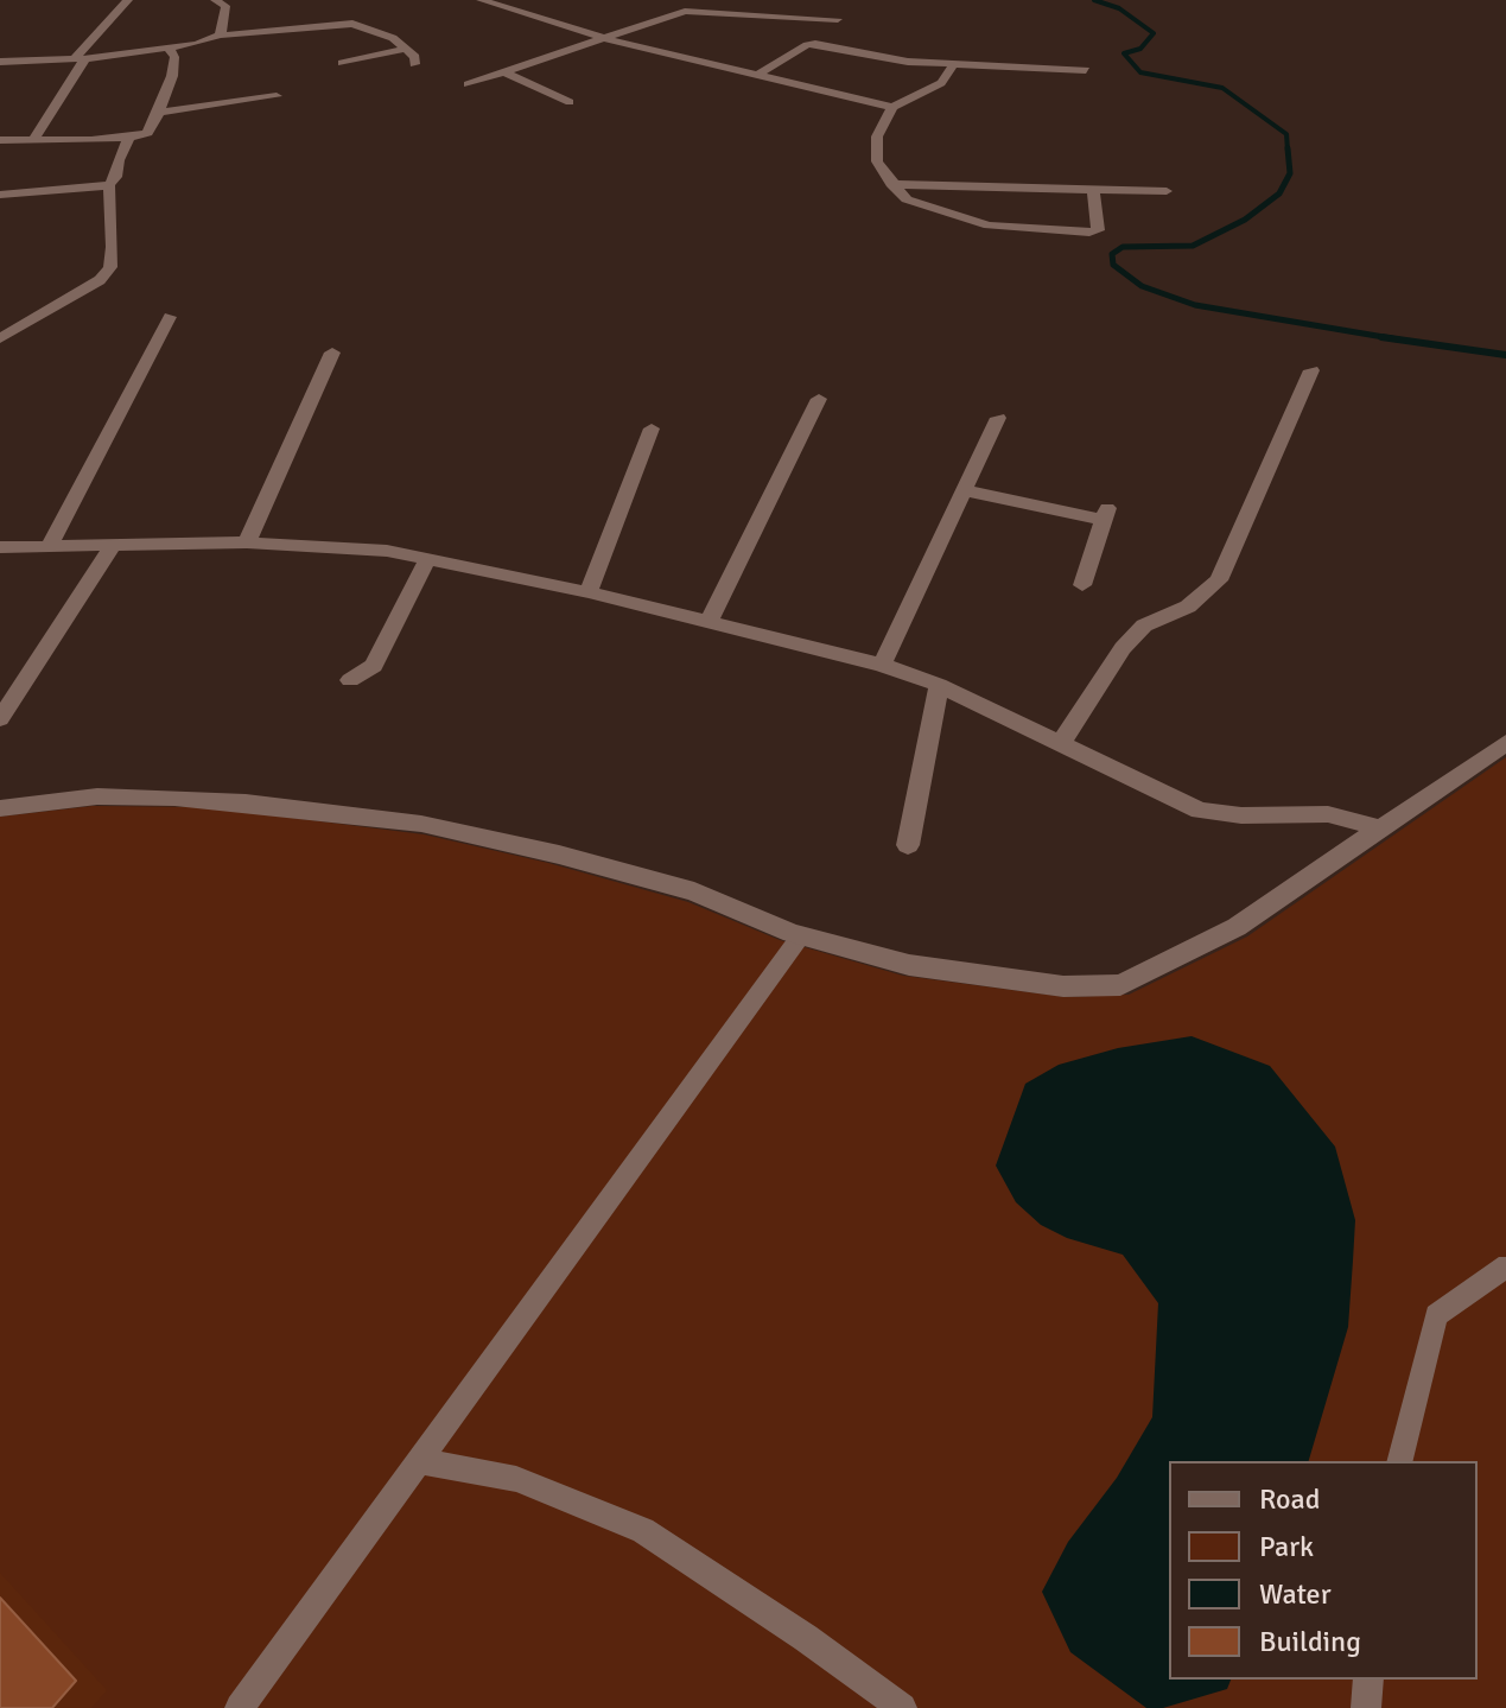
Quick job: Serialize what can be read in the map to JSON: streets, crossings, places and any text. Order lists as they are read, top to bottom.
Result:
{
  "legend": [
    "Road",
    "Park",
    "Water",
    "Building"
  ]
}
